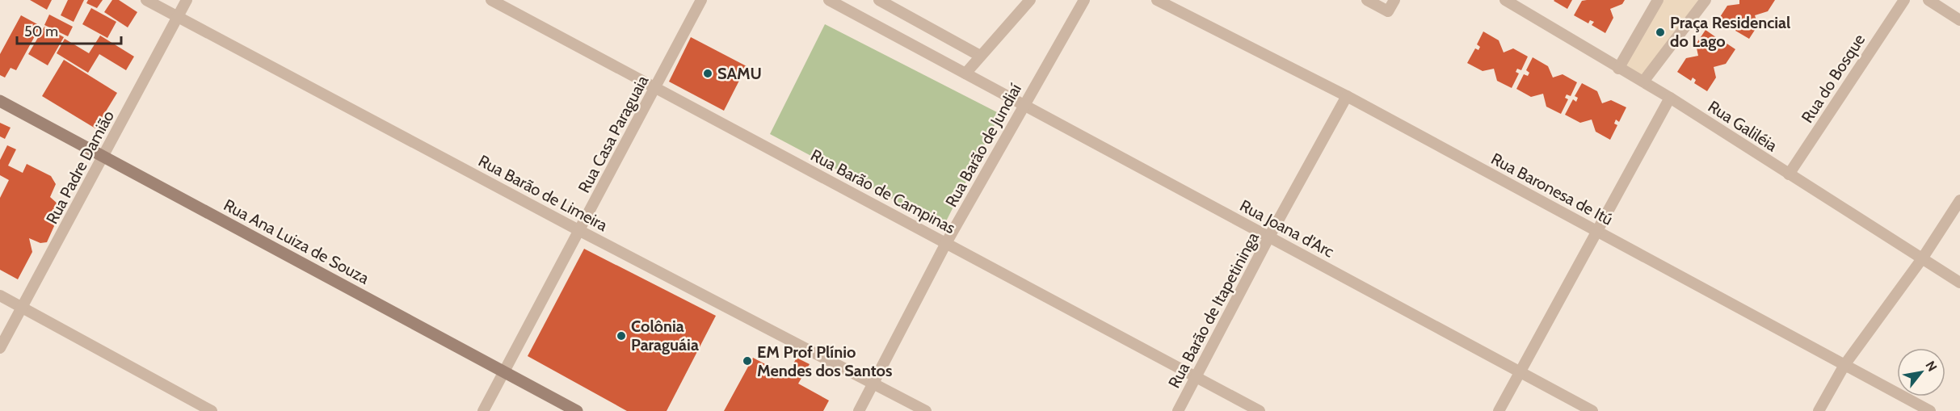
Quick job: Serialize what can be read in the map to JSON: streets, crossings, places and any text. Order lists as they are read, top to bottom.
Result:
{
  "streets": {
    "street": [
      "Rua do Bosque",
      "Rua Galiléia",
      "Rua Casa Paraguaia",
      "Rua Barão de Jundiaí",
      "Rua Padre Damião",
      "Rua Baronesa de Itú",
      "Rua Barão de Campinas",
      "Rua Barão de Limeira",
      "Rua Joana d'Arc",
      "Rua Ana Luiza de Souza",
      "Rua Barão de Itapetininga"
    ]
  },
  "crossings": [
    ["Rua do Bosque", "Rua Galiléia"],
    ["Rua Casa Paraguaia", "Rua Barão de Campinas"],
    ["Rua Casa Paraguaia", "Rua Barão de Limeira"],
    ["Rua Casa Paraguaia", "Rua Ana Luiza de Souza"],
    ["Rua Barão de Jundiaí", "Rua Barão de Campinas"],
    ["Rua Barão de Jundiaí", "Rua Barão de Limeira"],
    ["Rua Barão de Jundiaí", "Rua Joana d'Arc"],
    ["Rua Padre Damião", "Rua Barão de Limeira"],
    ["Rua Padre Damião", "Rua Ana Luiza de Souza"],
    ["Rua Baronesa de Itú", "Rua Barão de Itapetininga"],
    ["Rua Barão de Campinas", "Rua Barão de Itapetininga"],
    ["Rua Joana d'Arc", "Rua Barão de Itapetininga"]
  ],
  "places": [
    "Praça Residencial do Lago",
    "SAMU",
    "Colônia Paraguáia",
    "EM Prof Plínio Mendes dos Santos"
  ],
  "scale_bar": "50 m",
  "north": "top right"
}
